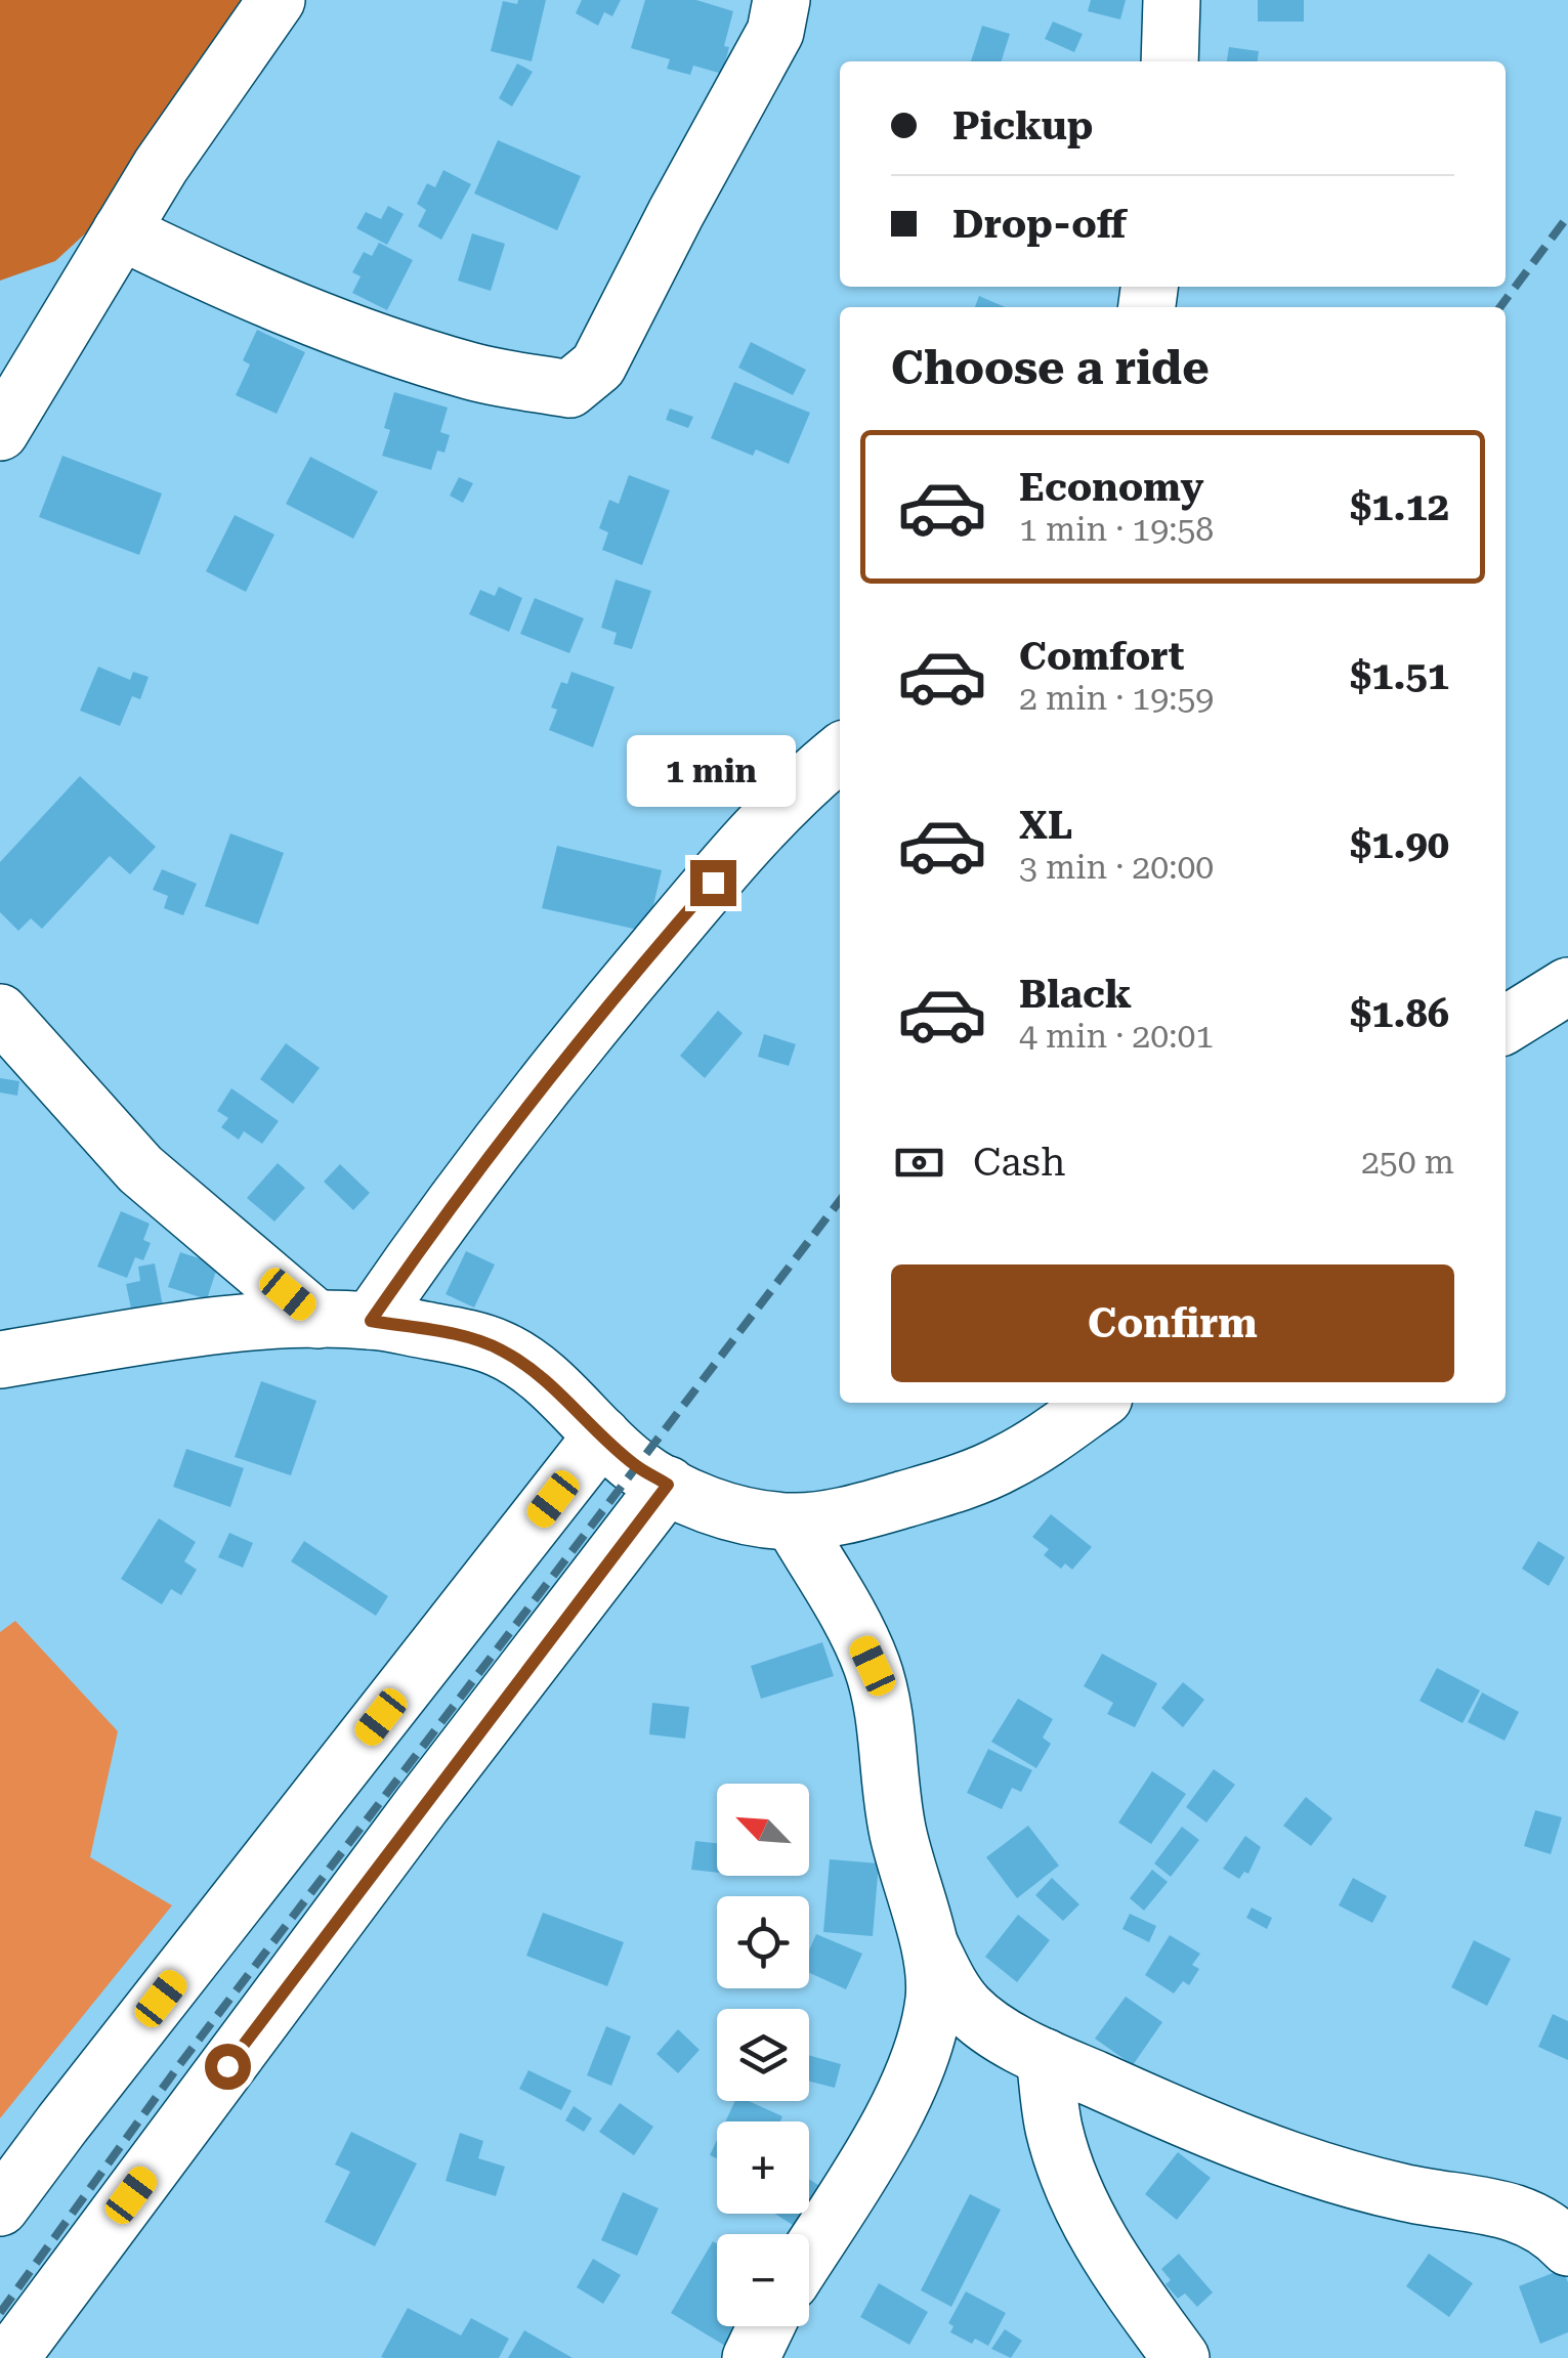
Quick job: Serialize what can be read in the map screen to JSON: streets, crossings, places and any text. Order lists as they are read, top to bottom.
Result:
{
  "north": "top left",
  "page": {
    "banner": ["Pickup", "Drop-off"],
    "heading": "Choose a ride",
    "list": [
      {
        "name": "Economy",
        "note": "1 min · 19:58",
        "value": "$1.12"
      },
      {
        "name": "Comfort",
        "note": "2 min · 19:59",
        "value": "$1.51"
      },
      {
        "name": "XL",
        "note": "3 min · 20:00",
        "value": "$1.90"
      },
      {
        "name": "Black",
        "note": "4 min · 20:01",
        "value": "$1.86"
      }
    ],
    "bubble": "1 min",
    "pay": ["Cash", "250 m"],
    "buttons": "Confirm",
    "map_buttons": ["+", "−"]
  }
}
